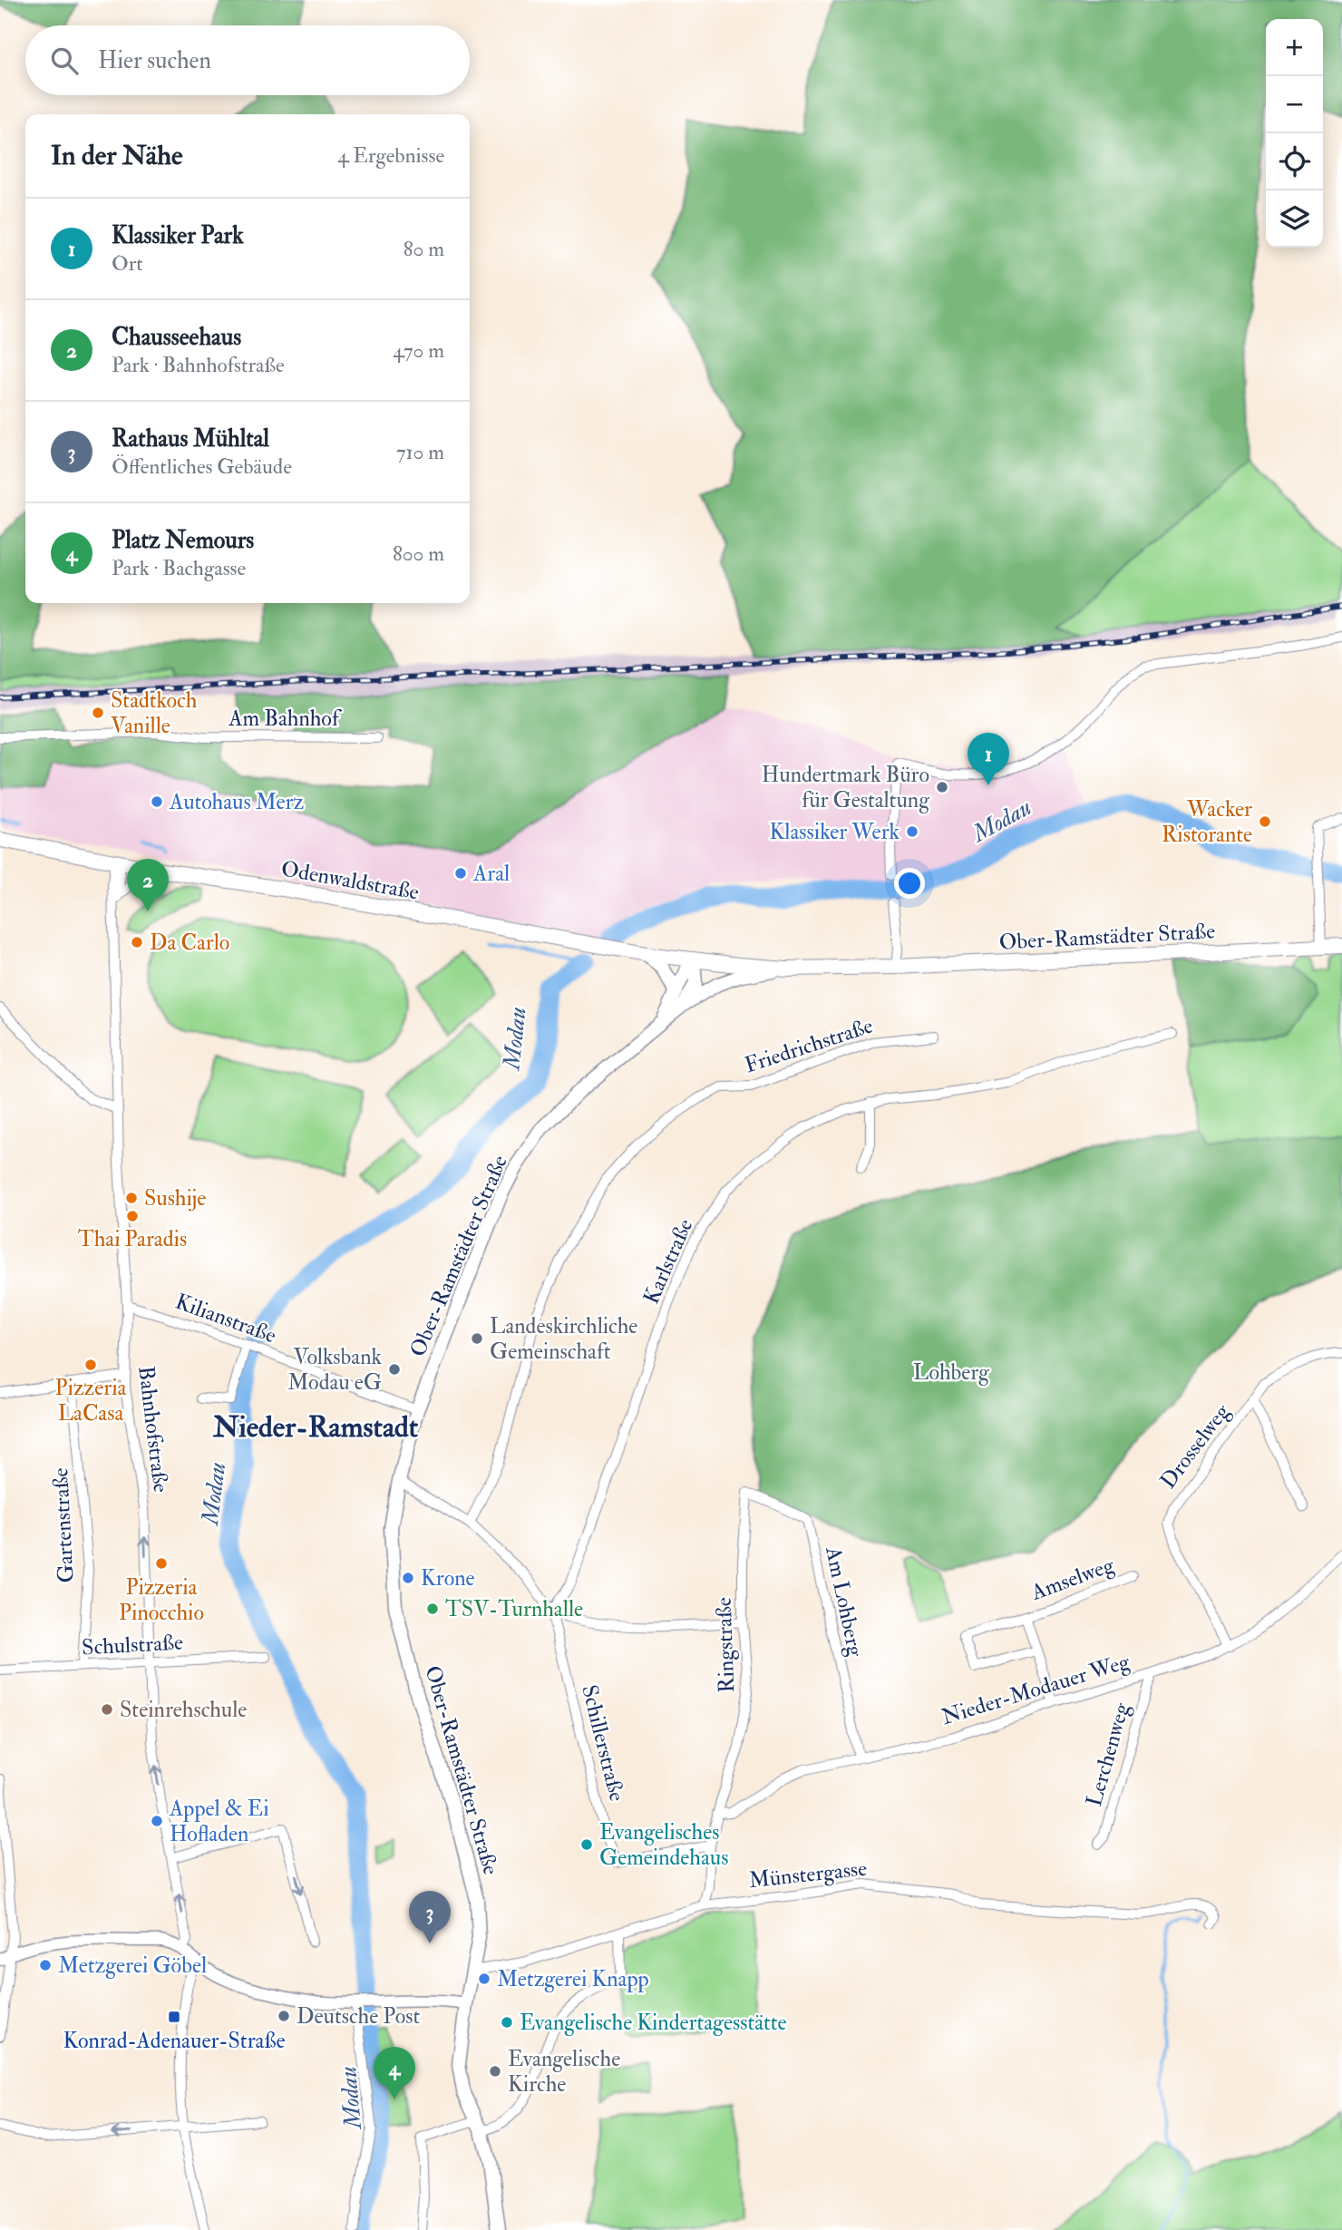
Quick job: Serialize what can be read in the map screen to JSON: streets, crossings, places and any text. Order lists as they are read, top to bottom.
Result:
{
  "streets": {
    "main road": ["Odenwaldstraße", "Ober-Ramstädter Straße"],
    "street": [
      "Am Bahnhof",
      "Friedrichstraße",
      "Karlstraße",
      "Kilianstraße",
      "Bahnhofstraße",
      "Drosselweg",
      "Gartenstraße",
      "Amselweg",
      "Am Lohberg",
      "Schulstraße",
      "Ringstraße",
      "Nieder-Modauer Weg",
      "Schillerstraße",
      "Lerchenweg",
      "Münstergasse"
    ]
  },
  "crossings": [
    ["Odenwaldstraße", "Ober-Ramstädter Straße"],
    ["Odenwaldstraße", "Bahnhofstraße"],
    ["Ober-Ramstädter Straße", "Kilianstraße"],
    ["Ober-Ramstädter Straße", "Münstergasse"],
    ["Karlstraße", "Schillerstraße"],
    ["Kilianstraße", "Bahnhofstraße"],
    ["Bahnhofstraße", "Schulstraße"],
    ["Drosselweg", "Nieder-Modauer Weg"],
    ["Gartenstraße", "Schulstraße"],
    ["Amselweg", "Nieder-Modauer Weg"],
    ["Am Lohberg", "Ringstraße"],
    ["Am Lohberg", "Nieder-Modauer Weg"],
    ["Ringstraße", "Nieder-Modauer Weg"],
    ["Ringstraße", "Schillerstraße"],
    ["Ringstraße", "Münstergasse"],
    ["Nieder-Modauer Weg", "Lerchenweg"]
  ],
  "one_way": ["Bahnhofstraße"],
  "districts": ["Nieder-Ramstadt"],
  "water": ["Modau"],
  "parks": ["Lohberg"],
  "places": {
    "other": [
      "Stadtkoch Vanille",
      "Hundertmark Büro für Gestaltung",
      "Autohaus Merz",
      "Wacker Ristorante",
      "Klassiker Werk",
      "Aral",
      "Da Carlo",
      "Sushije",
      "Thai Paradis",
      "Landeskirchliche Gemeinschaft",
      "Pizzeria LaCasa",
      "Volksbank Modau eG",
      "Pizzeria Pinocchio",
      "Krone",
      "TSV-Turnhalle",
      "Steinrehschule",
      "Appel & Ei Hofladen",
      "Evangelisches Gemeindehaus",
      "Metzgerei Göbel",
      "Metzgerei Knapp",
      "Deutsche Post",
      "Evangelische Kindertagesstätte",
      "Evangelische Kirche"
    ],
    "transit": ["Konrad-Adenauer-Straße"]
  },
  "page": {
    "map_buttons": ["+", "−"],
    "search": "Hier suchen",
    "heading": ["In der Nähe", "4 Ergebnisse"],
    "list": [
      {
        "mark": "1",
        "name": "Klassiker Park",
        "note": "Ort",
        "value": "80 m"
      },
      {
        "mark": "2",
        "name": "Chausseehaus",
        "note": "Park · Bahnhofstraße",
        "value": "470 m"
      },
      {
        "mark": "3",
        "name": "Rathaus Mühltal",
        "note": "Öffentliches Gebäude",
        "value": "710 m"
      },
      {
        "mark": "4",
        "name": "Platz Nemours",
        "note": "Park · Bachgasse",
        "value": "800 m"
      }
    ],
    "pins": [
      "1",
      "2",
      "3",
      "4"
    ]
  }
}
